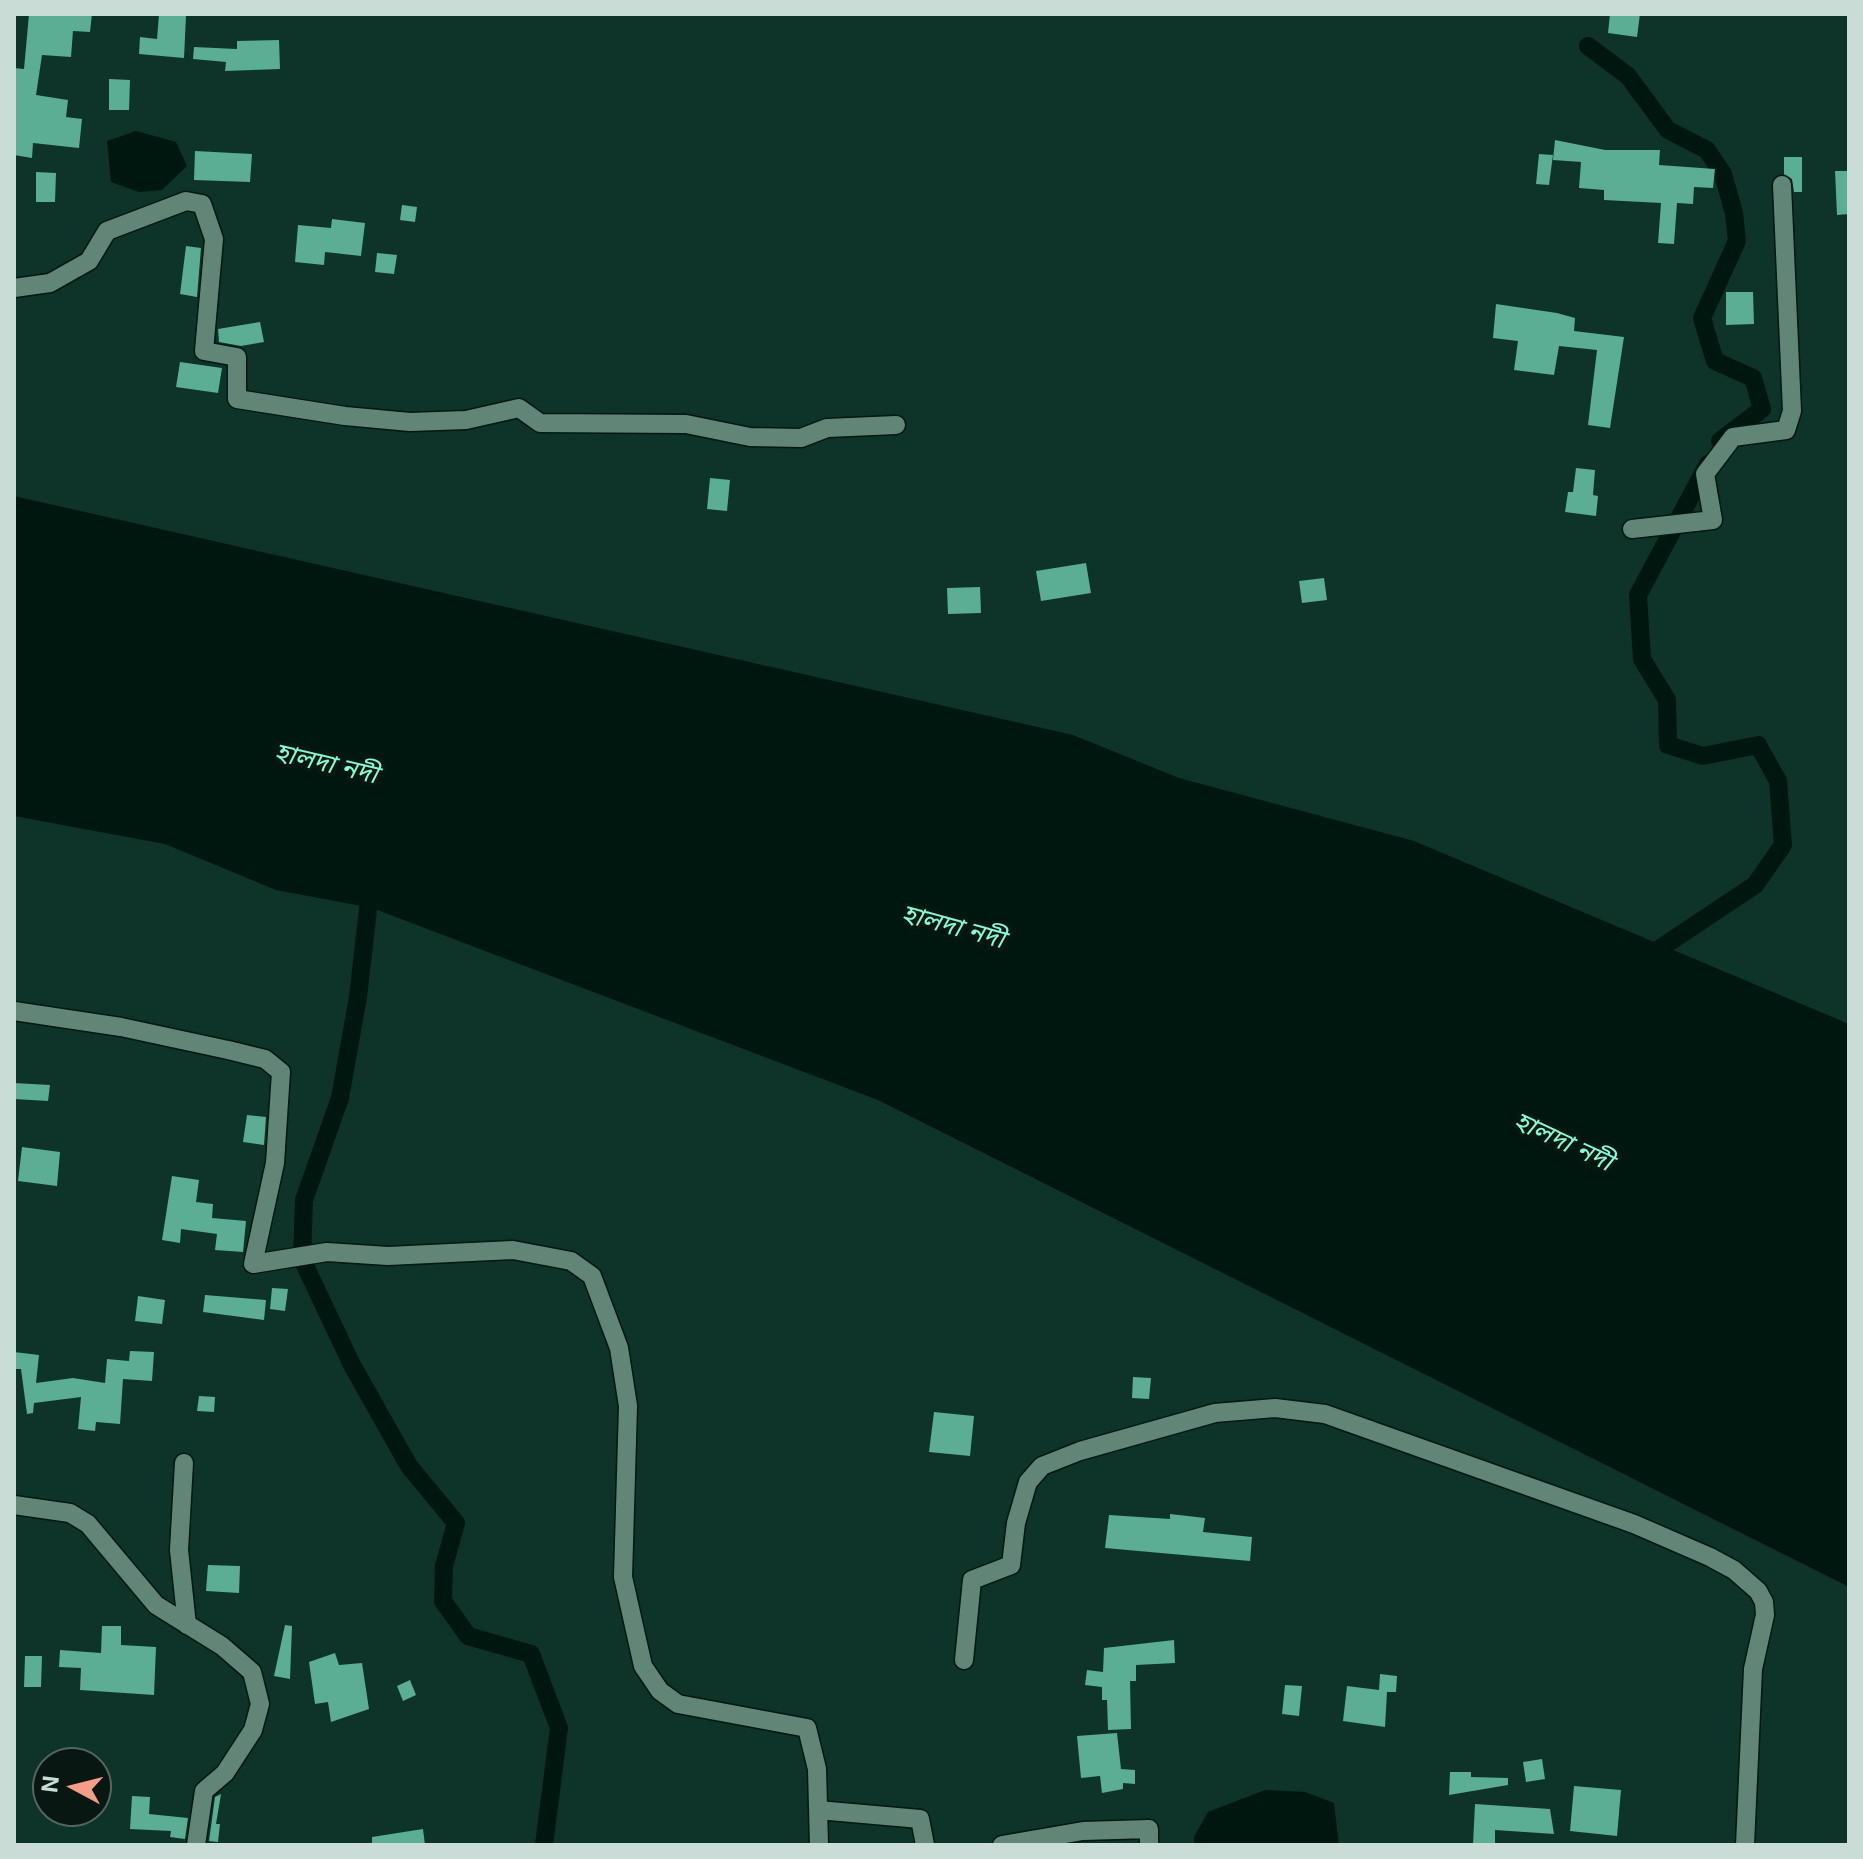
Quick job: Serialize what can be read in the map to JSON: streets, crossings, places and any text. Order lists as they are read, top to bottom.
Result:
{
  "water": ["হালদা নদী"],
  "north": "left"
}
